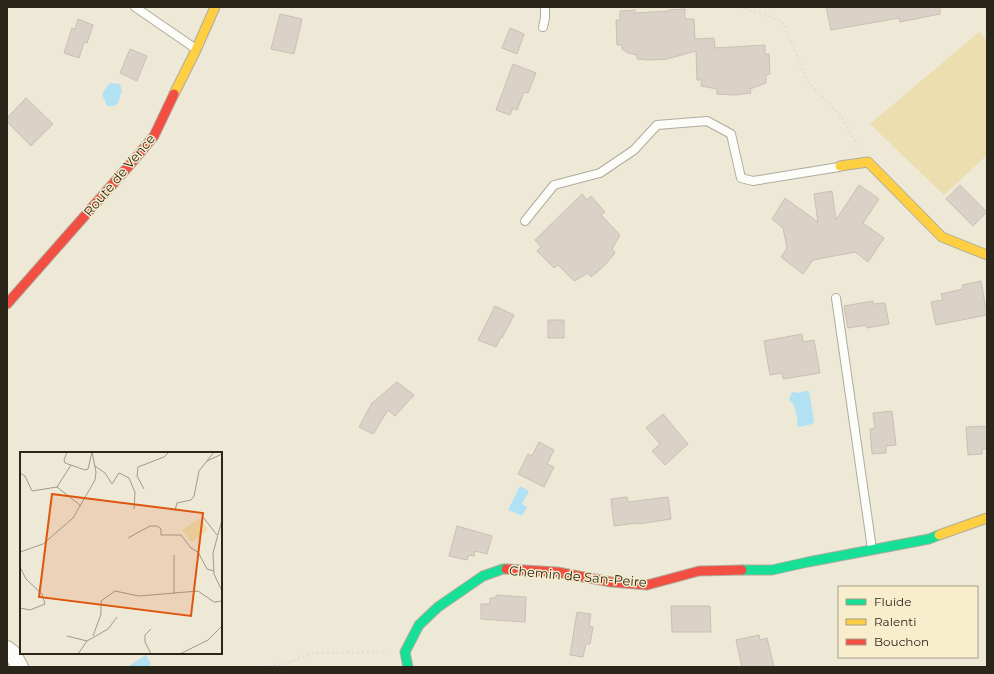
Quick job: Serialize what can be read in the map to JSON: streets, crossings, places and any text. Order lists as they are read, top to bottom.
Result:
{
  "streets": {
    "street": ["Route de Vence", "Chemin de San-Peire"]
  },
  "legend": ["Fluide", "Ralenti", "Bouchon"]
}
